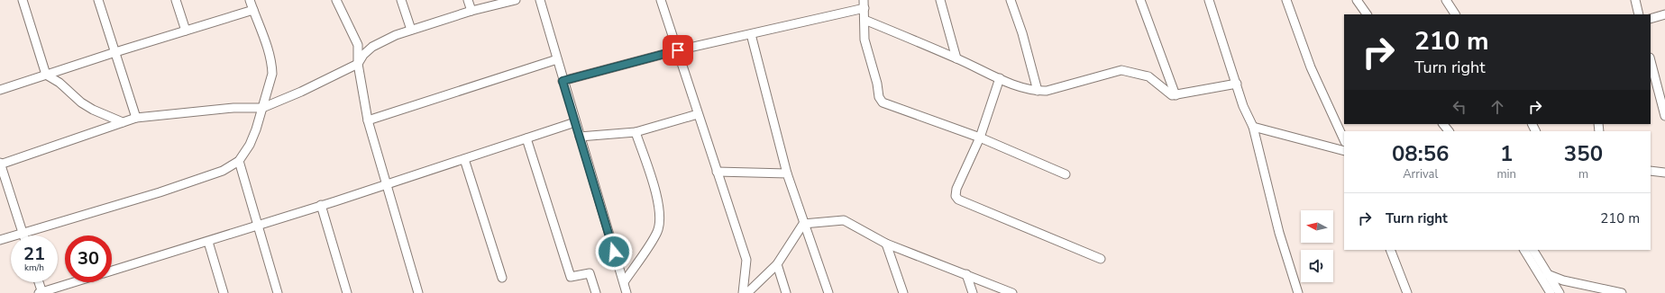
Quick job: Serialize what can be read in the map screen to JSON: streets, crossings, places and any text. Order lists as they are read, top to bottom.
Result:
{
  "north": "left",
  "page": {
    "turn": ["210 m", "Turn right"],
    "eta": [
      "08:56",
      "Arrival",
      "1",
      "min",
      "350",
      "m"
    ],
    "list": [
      {
        "name": "Turn right",
        "value": "210 m"
      }
    ],
    "speed": "21 km/h",
    "limit": "30"
  }
}
